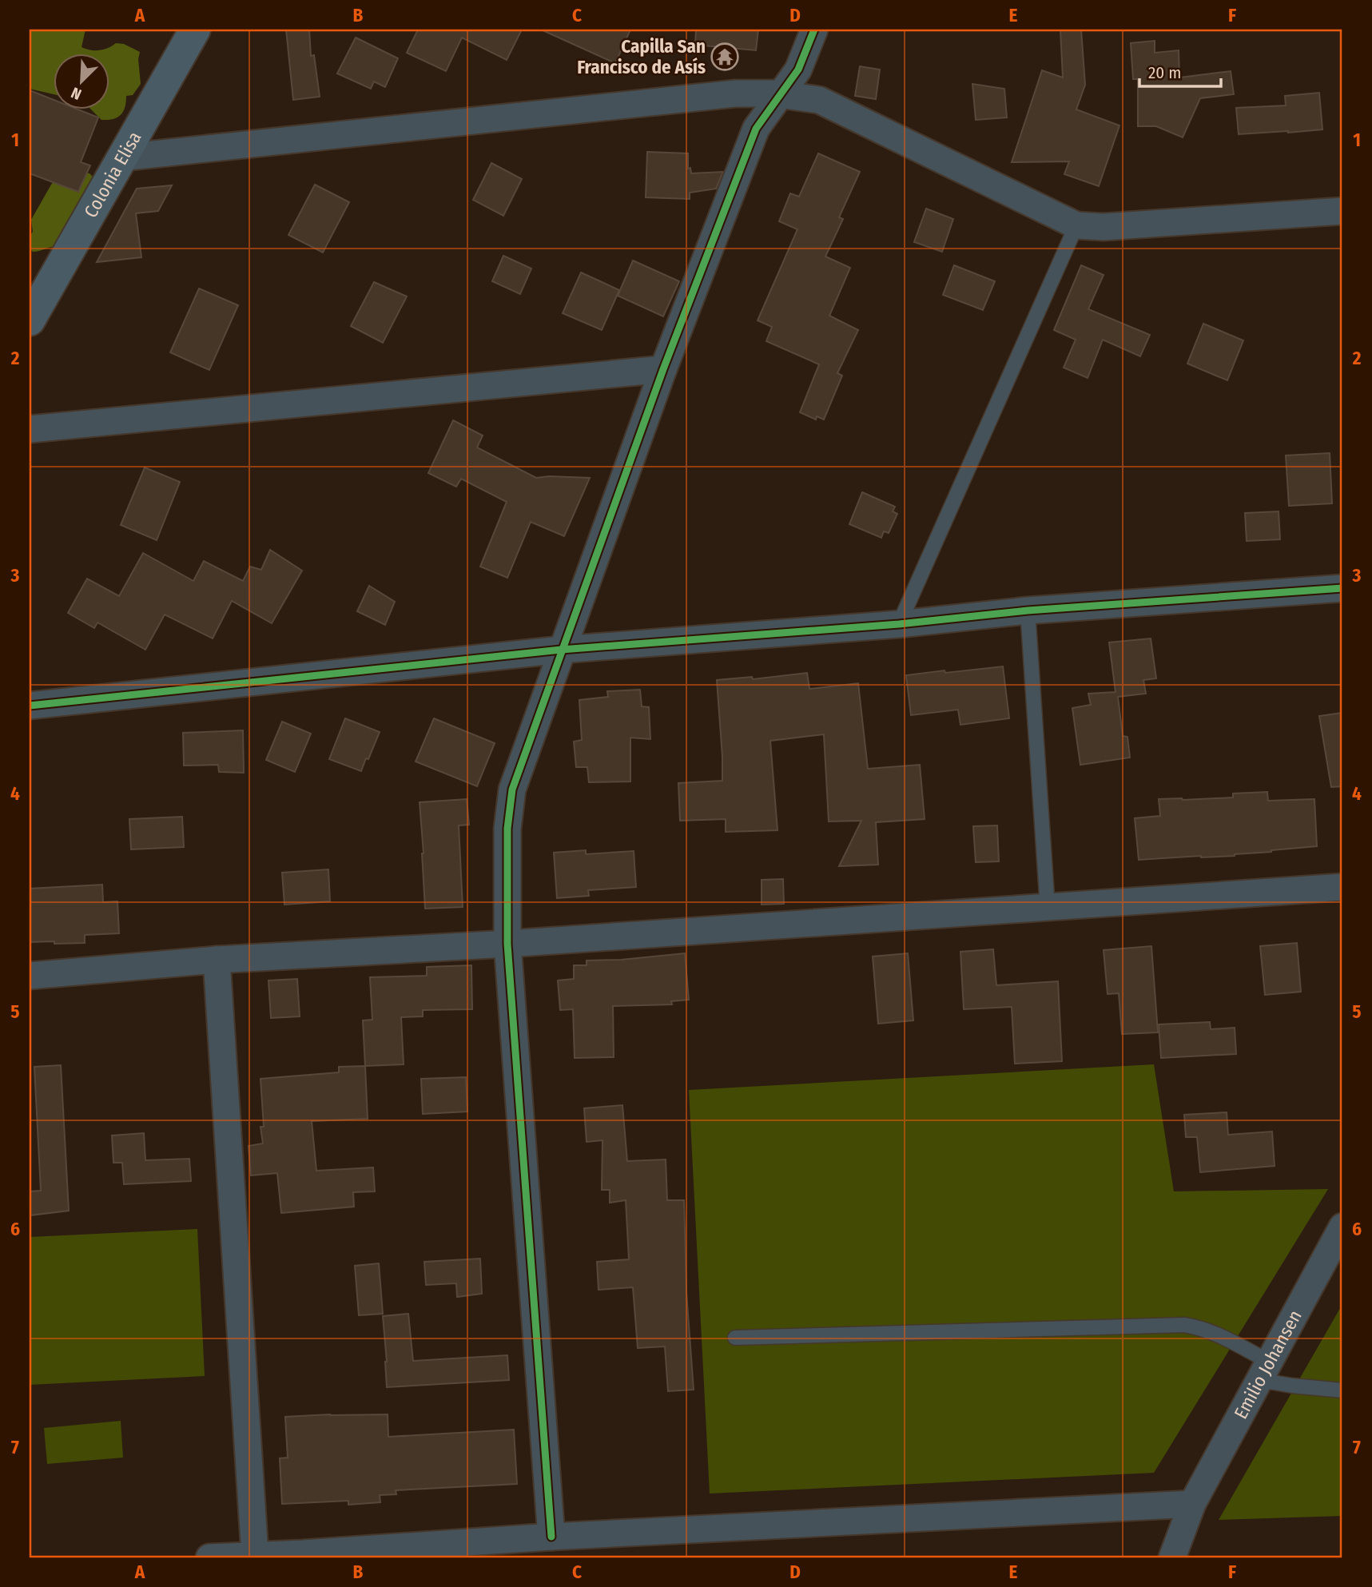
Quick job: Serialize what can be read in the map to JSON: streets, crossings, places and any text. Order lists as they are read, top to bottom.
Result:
{
  "streets": {
    "street": ["Colonia Elisa", "Emilio Johansen"]
  },
  "places": {
    "temple": ["Capilla San Francisco de Asís"]
  },
  "scale_bar": "20 m",
  "north": "bottom left",
  "grid": {
    "columns": [
      "A",
      "B",
      "C",
      "D",
      "E",
      "F"
    ],
    "rows": [
      "1",
      "2",
      "3",
      "4",
      "5",
      "6",
      "7"
    ]
  }
}
